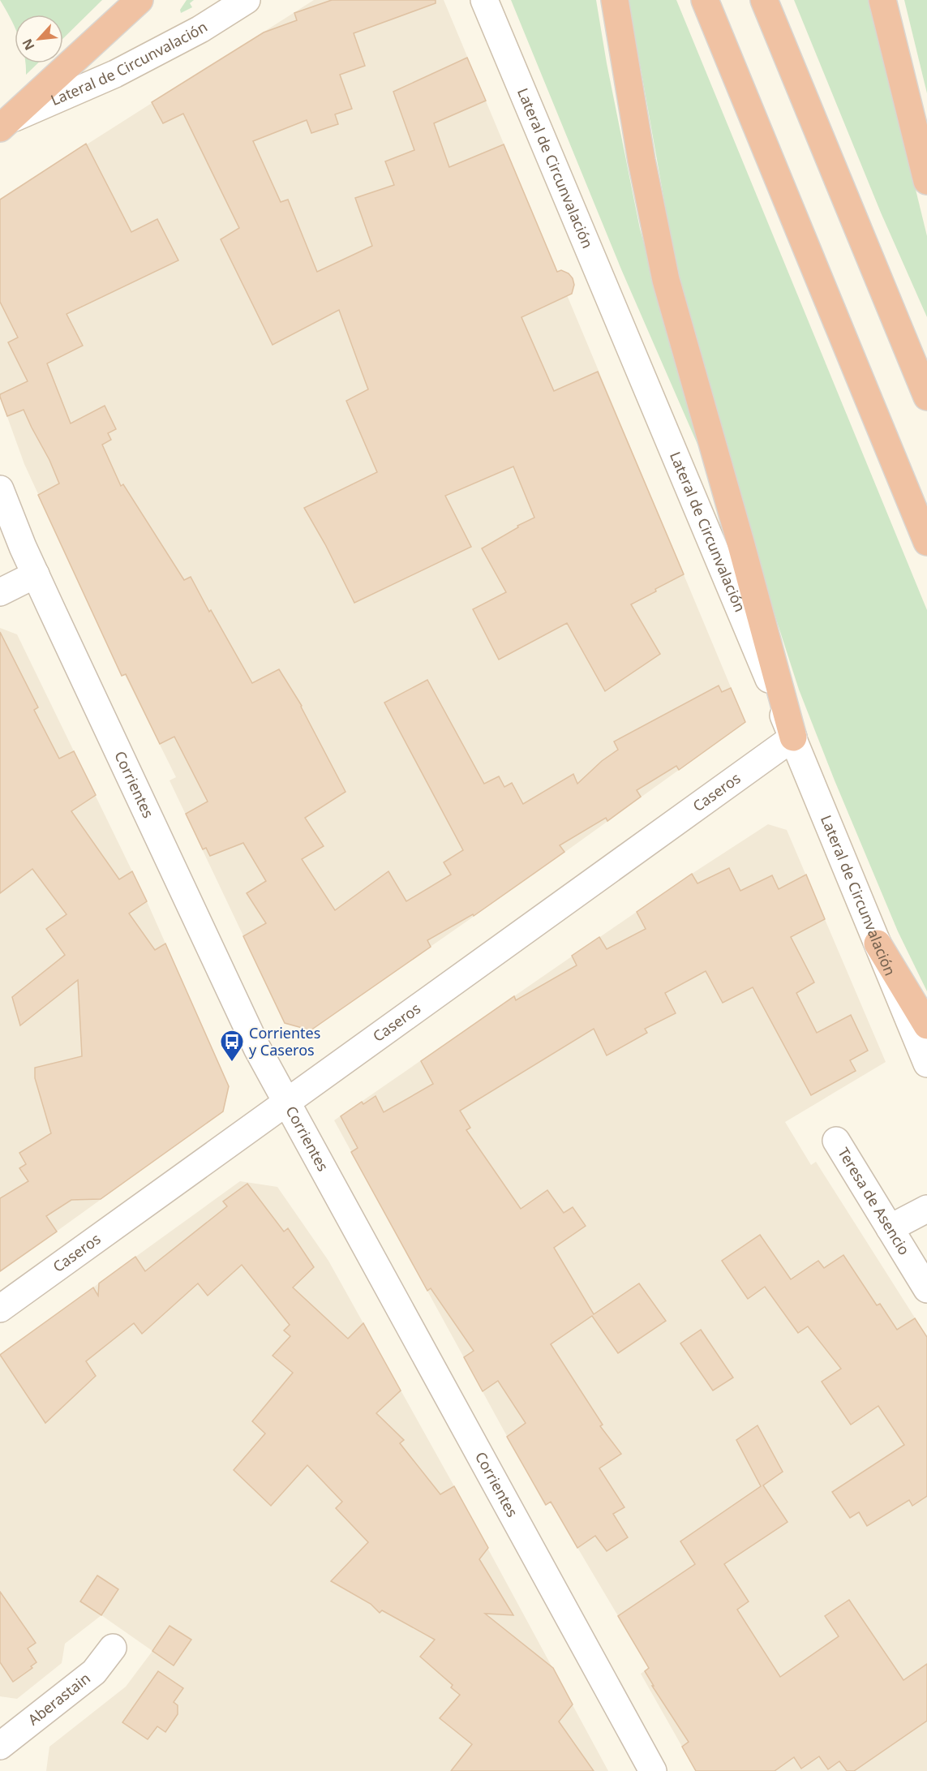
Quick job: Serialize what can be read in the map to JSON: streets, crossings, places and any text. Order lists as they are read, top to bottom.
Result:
{
  "streets": {
    "street": [
      "Lateral de Circunvalación",
      "Corrientes",
      "Caseros",
      "Teresa de Asencio",
      "Aberastain"
    ]
  },
  "crossings": [
    ["Lateral de Circunvalación", "Caseros"],
    ["Corrientes", "Caseros"]
  ],
  "places": {
    "bus stop": ["Corrientes y Caseros"]
  },
  "north": "bottom left"
}
